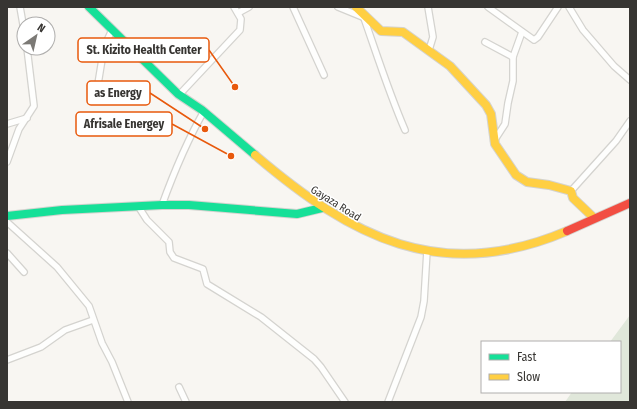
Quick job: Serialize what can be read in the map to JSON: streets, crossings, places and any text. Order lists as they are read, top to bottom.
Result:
{
  "streets": {
    "street": ["Gayaza Road"]
  },
  "places": ["St. Kizito Health Center", "as Energy", "Afrisale Energey"],
  "legend": ["Fast", "Slow"],
  "north": "top right"
}
